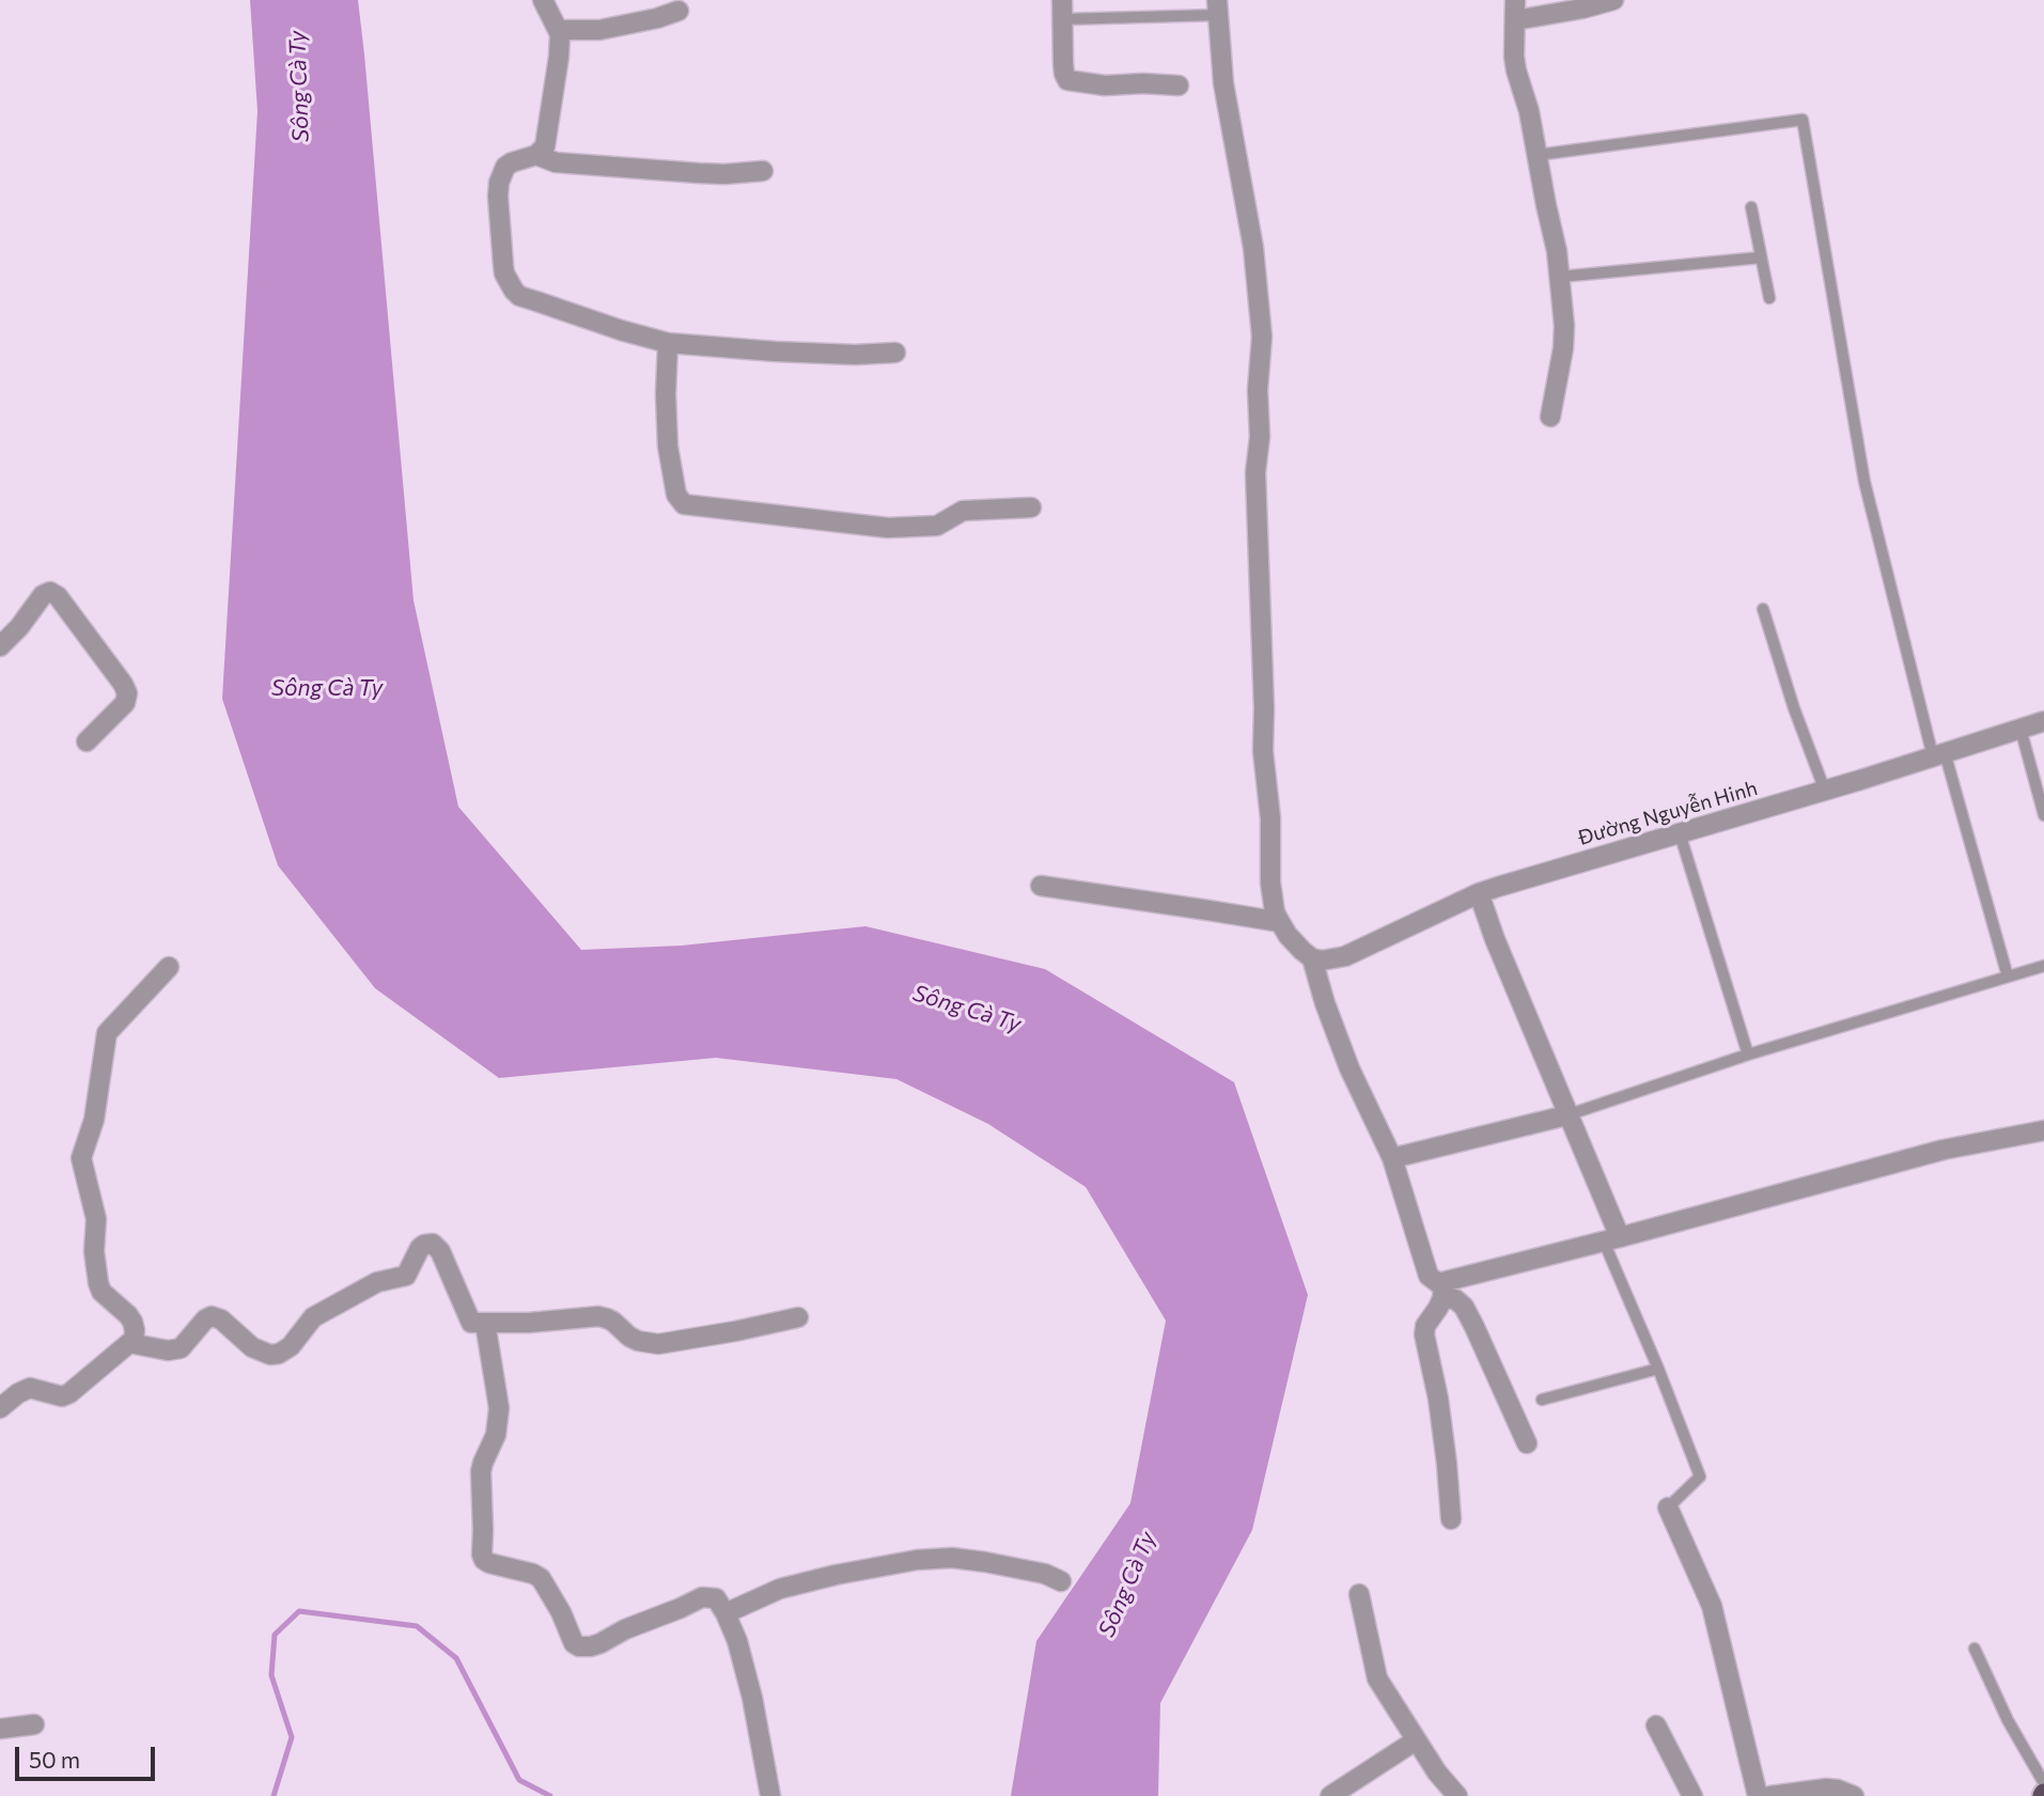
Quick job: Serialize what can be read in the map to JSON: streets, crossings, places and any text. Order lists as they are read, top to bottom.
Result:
{
  "streets": {
    "street": ["Đường Nguyễn Hinh"]
  },
  "water": ["Sông Cà Ty"],
  "scale_bar": "50 m"
}
